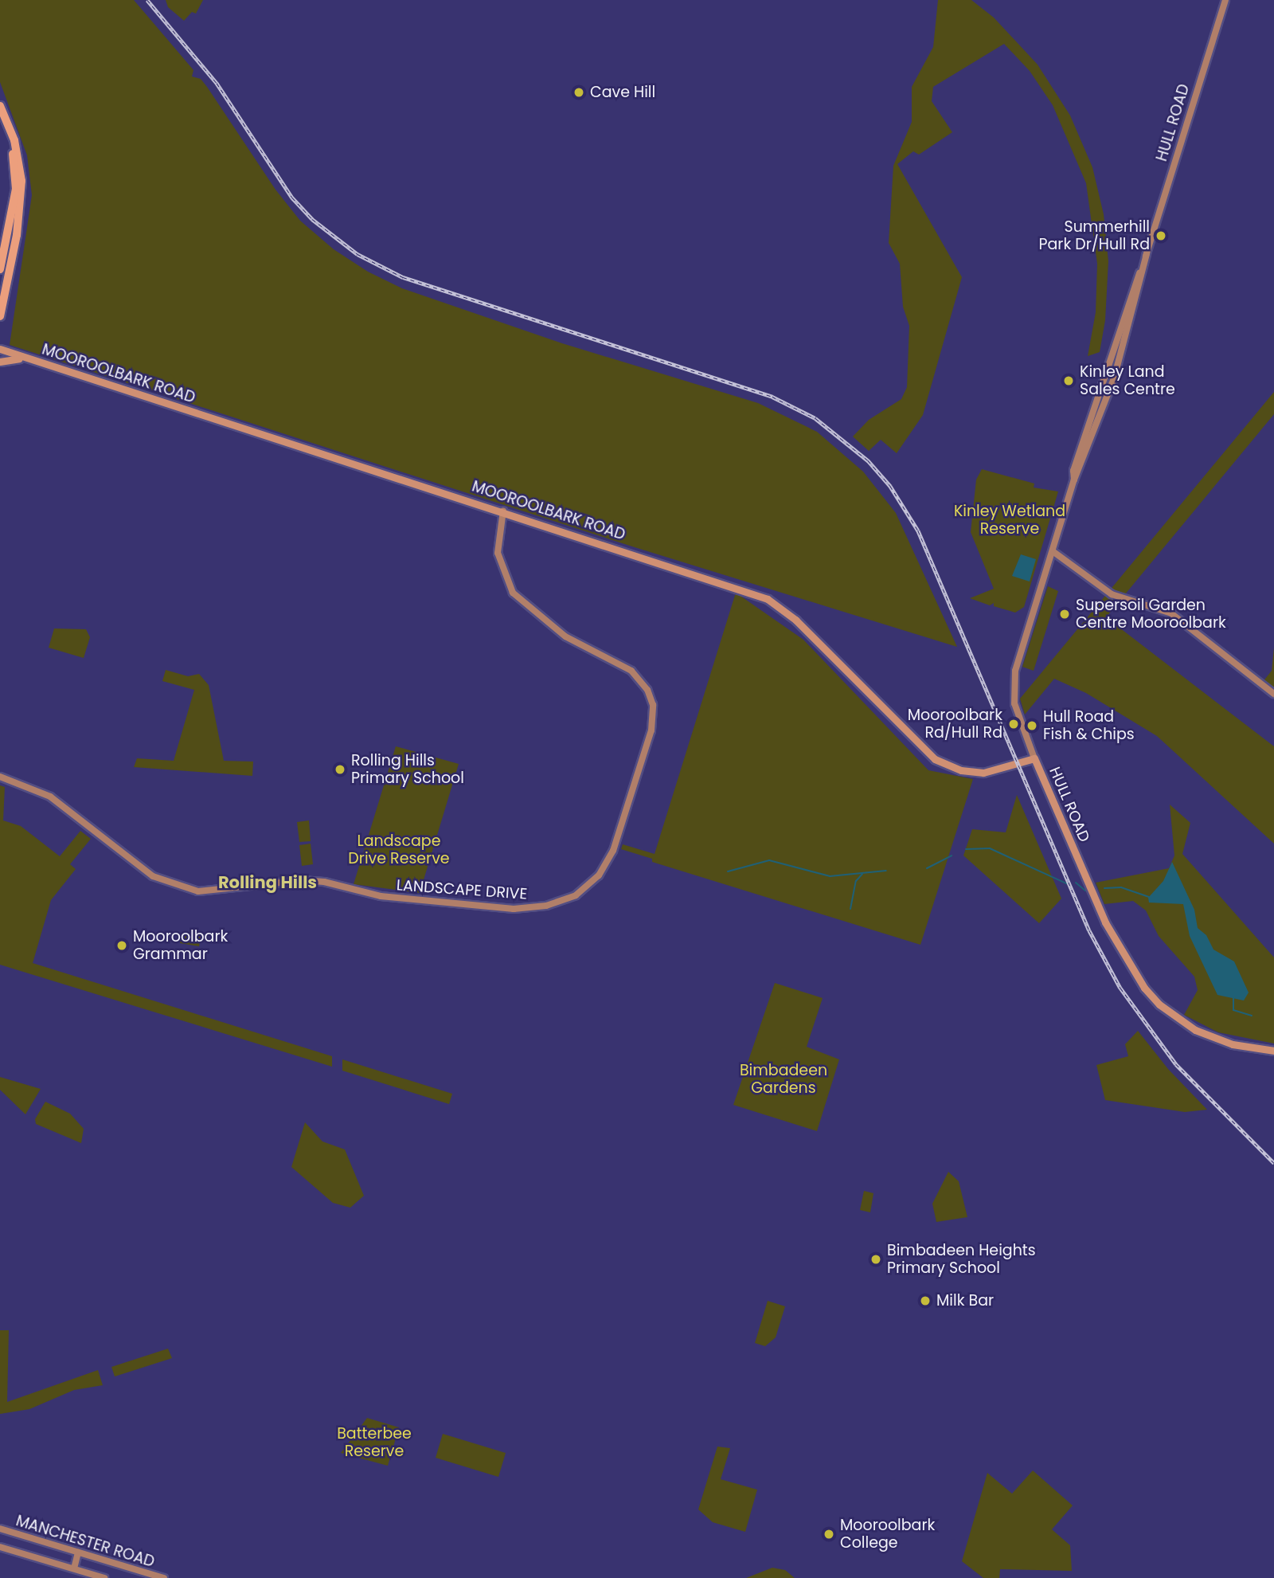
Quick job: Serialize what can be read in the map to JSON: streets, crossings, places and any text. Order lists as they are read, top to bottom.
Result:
{
  "streets": {
    "main road": ["HULL ROAD", "MOOROOLBARK ROAD"],
    "street": ["LANDSCAPE DRIVE", "MANCHESTER ROAD"]
  },
  "crossings": [
    ["HULL ROAD", "MOOROOLBARK ROAD"],
    ["MOOROOLBARK ROAD", "LANDSCAPE DRIVE"]
  ],
  "districts": ["Rolling Hills"],
  "parks": [
    "Kinley Wetland Reserve",
    "Landscape Drive Reserve",
    "Bimbadeen Gardens",
    "Batterbee Reserve"
  ],
  "places": [
    "Cave Hill",
    "Summerhill Park Dr/Hull Rd",
    "Kinley Land Sales Centre",
    "Supersoil Garden Centre Mooroolbark",
    "Mooroolbark Rd/Hull Rd",
    "Hull Road Fish & Chips",
    "Rolling Hills Primary School",
    "Mooroolbark Grammar",
    "Bimbadeen Heights Primary School",
    "Milk Bar",
    "Mooroolbark College"
  ]
}
